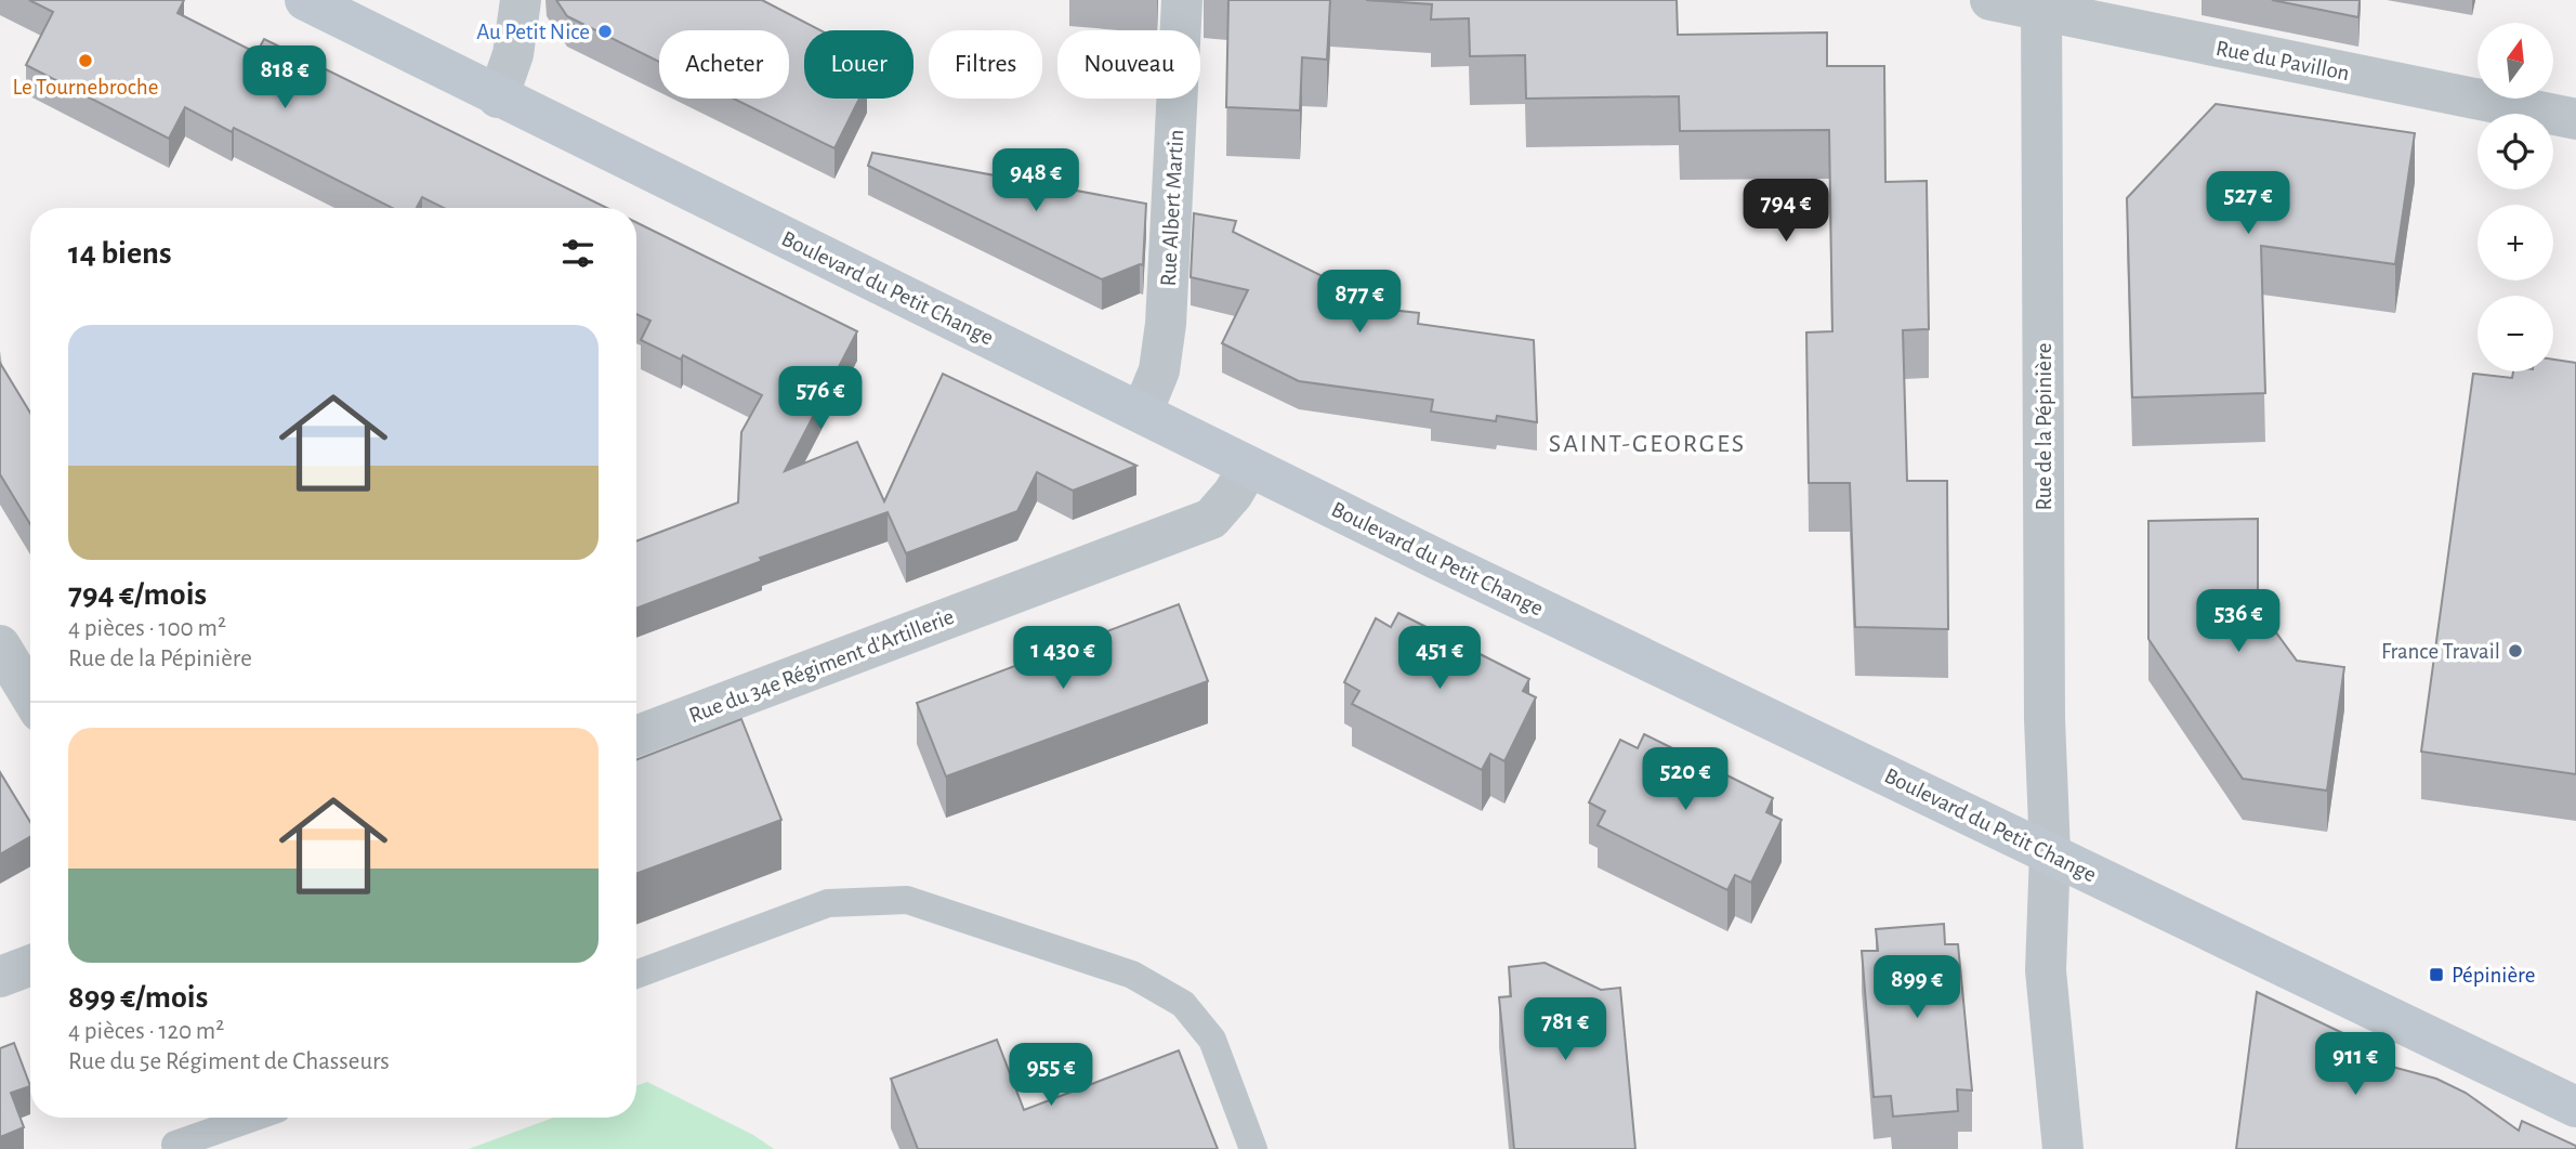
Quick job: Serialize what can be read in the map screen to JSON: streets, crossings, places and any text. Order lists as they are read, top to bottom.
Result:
{
  "streets": {
    "main road": ["Boulevard du Petit Change"],
    "street": [
      "Rue du Pavillon",
      "Rue Albert Martin",
      "Rue de la Pépinière",
      "Rue du 34e Régiment d'Artillerie"
    ]
  },
  "crossings": [
    ["Rue du Pavillon", "Rue de la Pépinière"],
    ["Rue Albert Martin", "Boulevard du Petit Change"],
    ["Boulevard du Petit Change", "Rue de la Pépinière"],
    ["Boulevard du Petit Change", "Rue du 34e Régiment d'Artillerie"]
  ],
  "districts": ["SAINT-GEORGES"],
  "places": {
    "other": ["Au Petit Nice", "Le Tournebroche", "France Travail"],
    "transit": ["Pépinière"]
  },
  "north": "top",
  "page": {
    "map_buttons": ["+", "−"],
    "chip": [
      "Acheter",
      "Louer",
      "Filtres",
      "Nouveau"
    ],
    "price": [
      "818 €",
      "948 €",
      "527 €",
      "794 €",
      "877 €",
      "576 €",
      "536 €",
      "1 430 €",
      "451 €",
      "520 €",
      "899 €",
      "781 €",
      "911 €",
      "955 €"
    ],
    "heading": "14 biens",
    "list": [
      {
        "name": "794 €/mois",
        "note": "4 pièces · 100 m² · Rue de la Pépinière"
      },
      {
        "name": "899 €/mois",
        "note": "4 pièces · 120 m² · Rue du 5e Régiment de Chasseurs"
      }
    ]
  }
}
